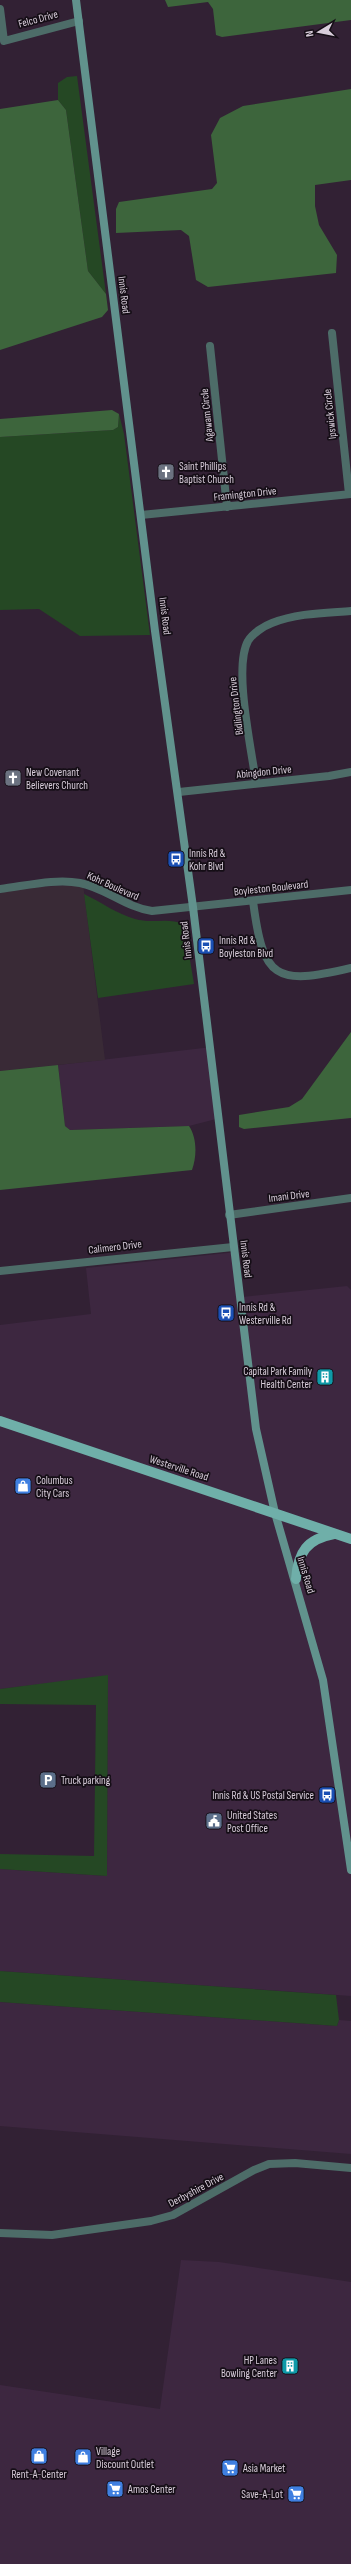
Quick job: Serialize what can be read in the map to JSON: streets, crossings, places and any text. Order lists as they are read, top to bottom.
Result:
{
  "streets": {
    "main road": ["Innis Road", "Westerville Road"],
    "street": [
      "Felco Drive",
      "Ipswick Circle",
      "Agawam Circle",
      "Framington Drive",
      "Bidlington Drive",
      "Abingdon Drive",
      "Kohr Boulevard",
      "Boyleston Boulevard",
      "Imani Drive",
      "Calimero Drive",
      "Derbyshire Drive"
    ]
  },
  "crossings": [
    ["Felco Drive", "Innis Road"],
    ["Innis Road", "Framington Drive"],
    ["Innis Road", "Abingdon Drive"],
    ["Innis Road", "Kohr Boulevard"],
    ["Innis Road", "Boyleston Boulevard"],
    ["Innis Road", "Imani Drive"],
    ["Innis Road", "Calimero Drive"],
    ["Innis Road", "Westerville Road"],
    ["Ipswick Circle", "Framington Drive"],
    ["Agawam Circle", "Framington Drive"],
    ["Bidlington Drive", "Abingdon Drive"],
    ["Kohr Boulevard", "Boyleston Boulevard"]
  ],
  "places": {
    "church": ["Saint Phillips Baptist Church", "New Covenant Believers Church"],
    "bus stop": [
      "Innis Rd & Kohr Blvd",
      "Innis Rd & Boyleston Blvd",
      "Innis Rd & Westerville Rd",
      "Innis Rd & US Postal Service"
    ],
    "building": ["Capital Park Family Health Center", "HP Lanes Bowling Center"],
    "shop": ["Columbus City Cars", "Rent-A-Center", "Village Discount Outlet"],
    "parking": ["Truck parking"],
    "public building": ["United States Post Office"],
    "supermarket": ["Asia Market", "Amos Center", "Save-A-Lot"]
  },
  "north": "left"
}
